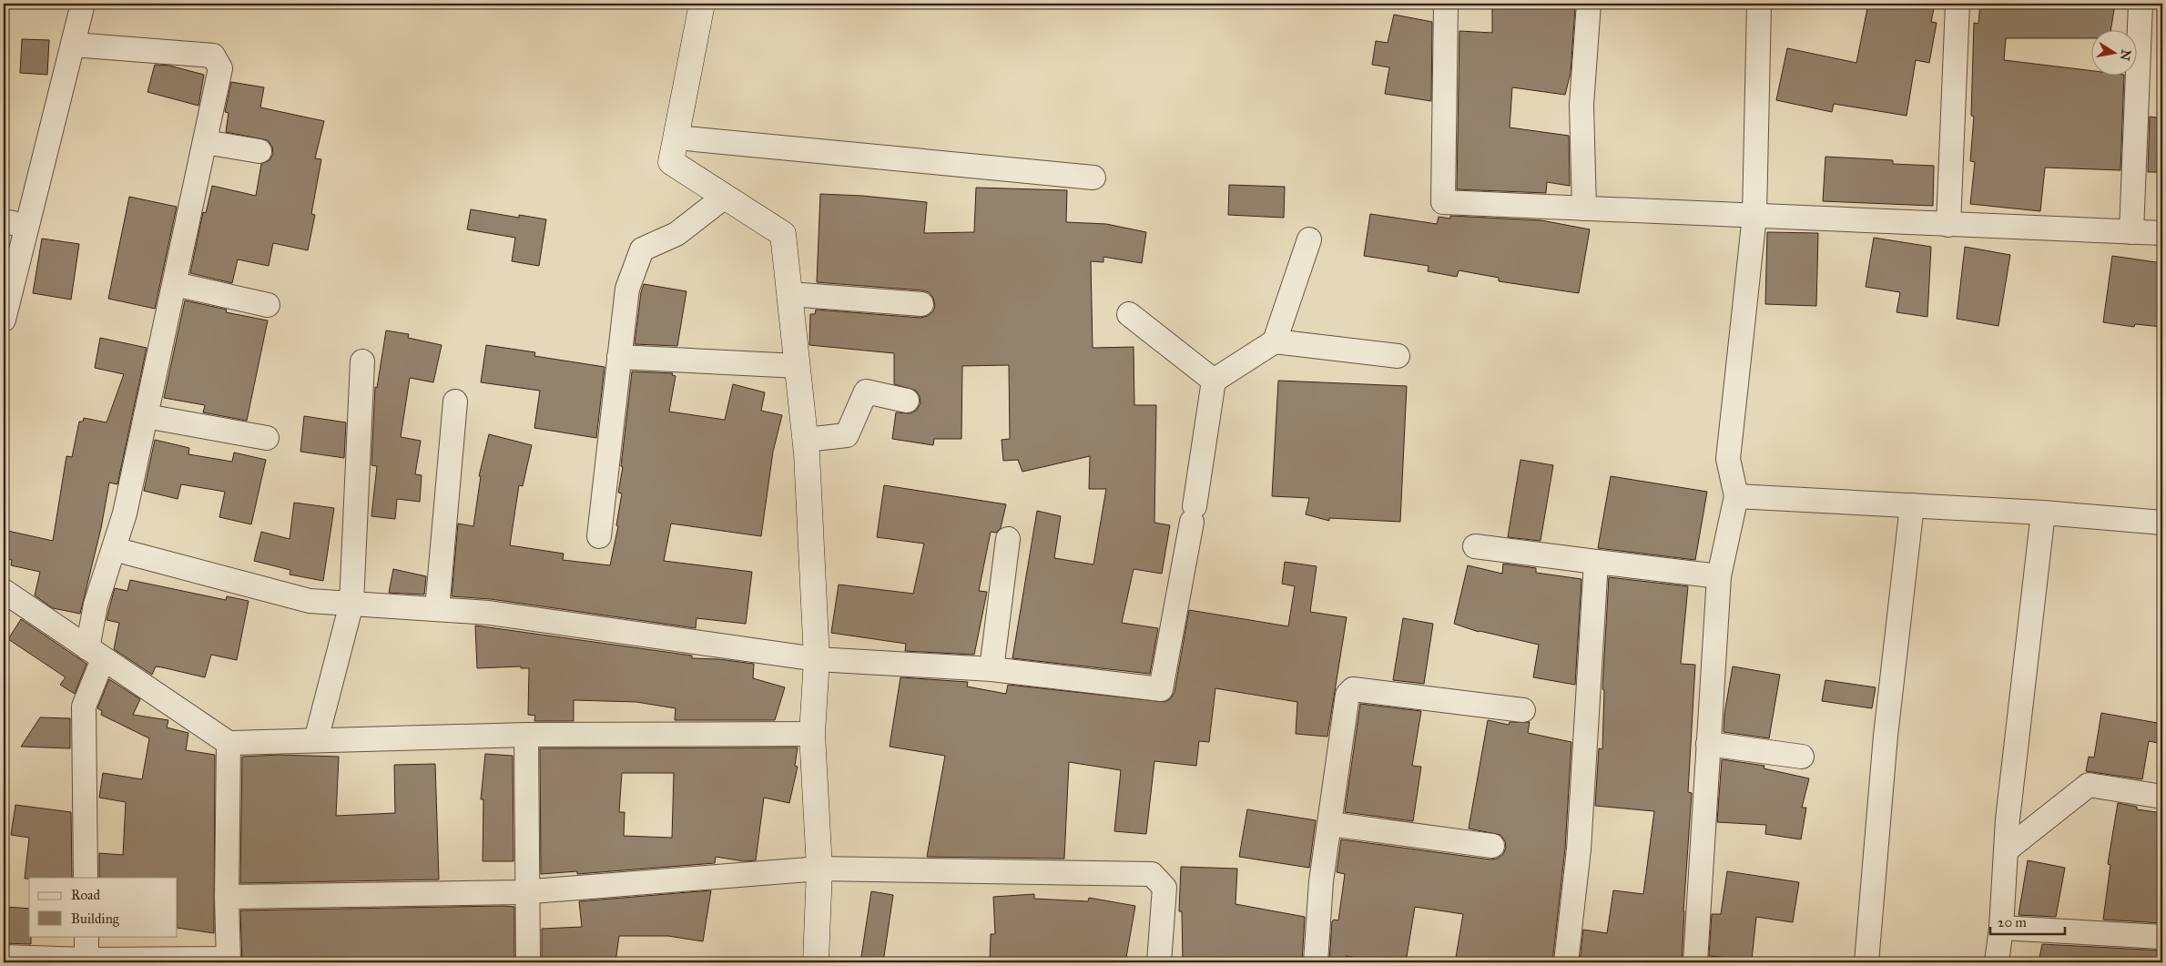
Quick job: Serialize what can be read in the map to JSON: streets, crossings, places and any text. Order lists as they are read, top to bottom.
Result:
{
  "legend": ["Road", "Building"],
  "scale_bar": "20 m",
  "north": "right"
}
